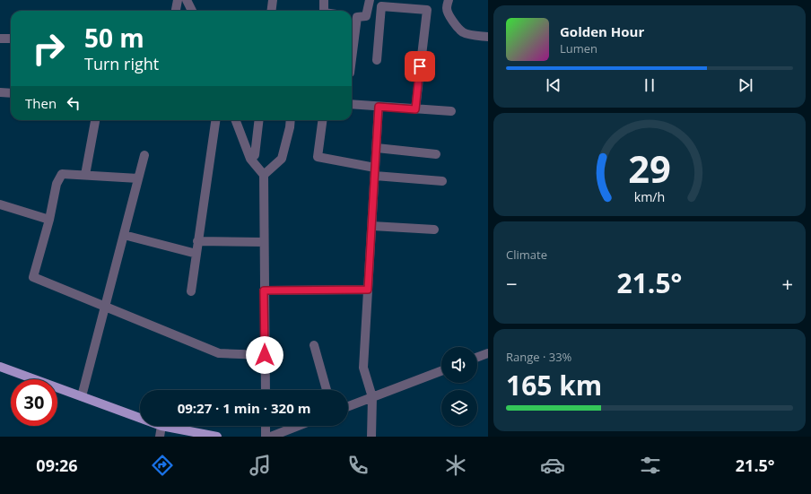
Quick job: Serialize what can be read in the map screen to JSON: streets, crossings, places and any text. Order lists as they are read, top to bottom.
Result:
{
  "page": {
    "turn": ["50 m", "Turn right"],
    "song": ["Golden Hour", "Lumen"],
    "then": "Then",
    "tile": [
      "Climate",
      ["Range · 33%", "165 km"]
    ],
    "heat": ["−", "21.5°", "+"],
    "limit": "30",
    "trip": "09:27 · 1 min · 320 m",
    "tabs": ["09:26", "21.5°"],
    "gauge": ["29", "km/h"]
  }
}
